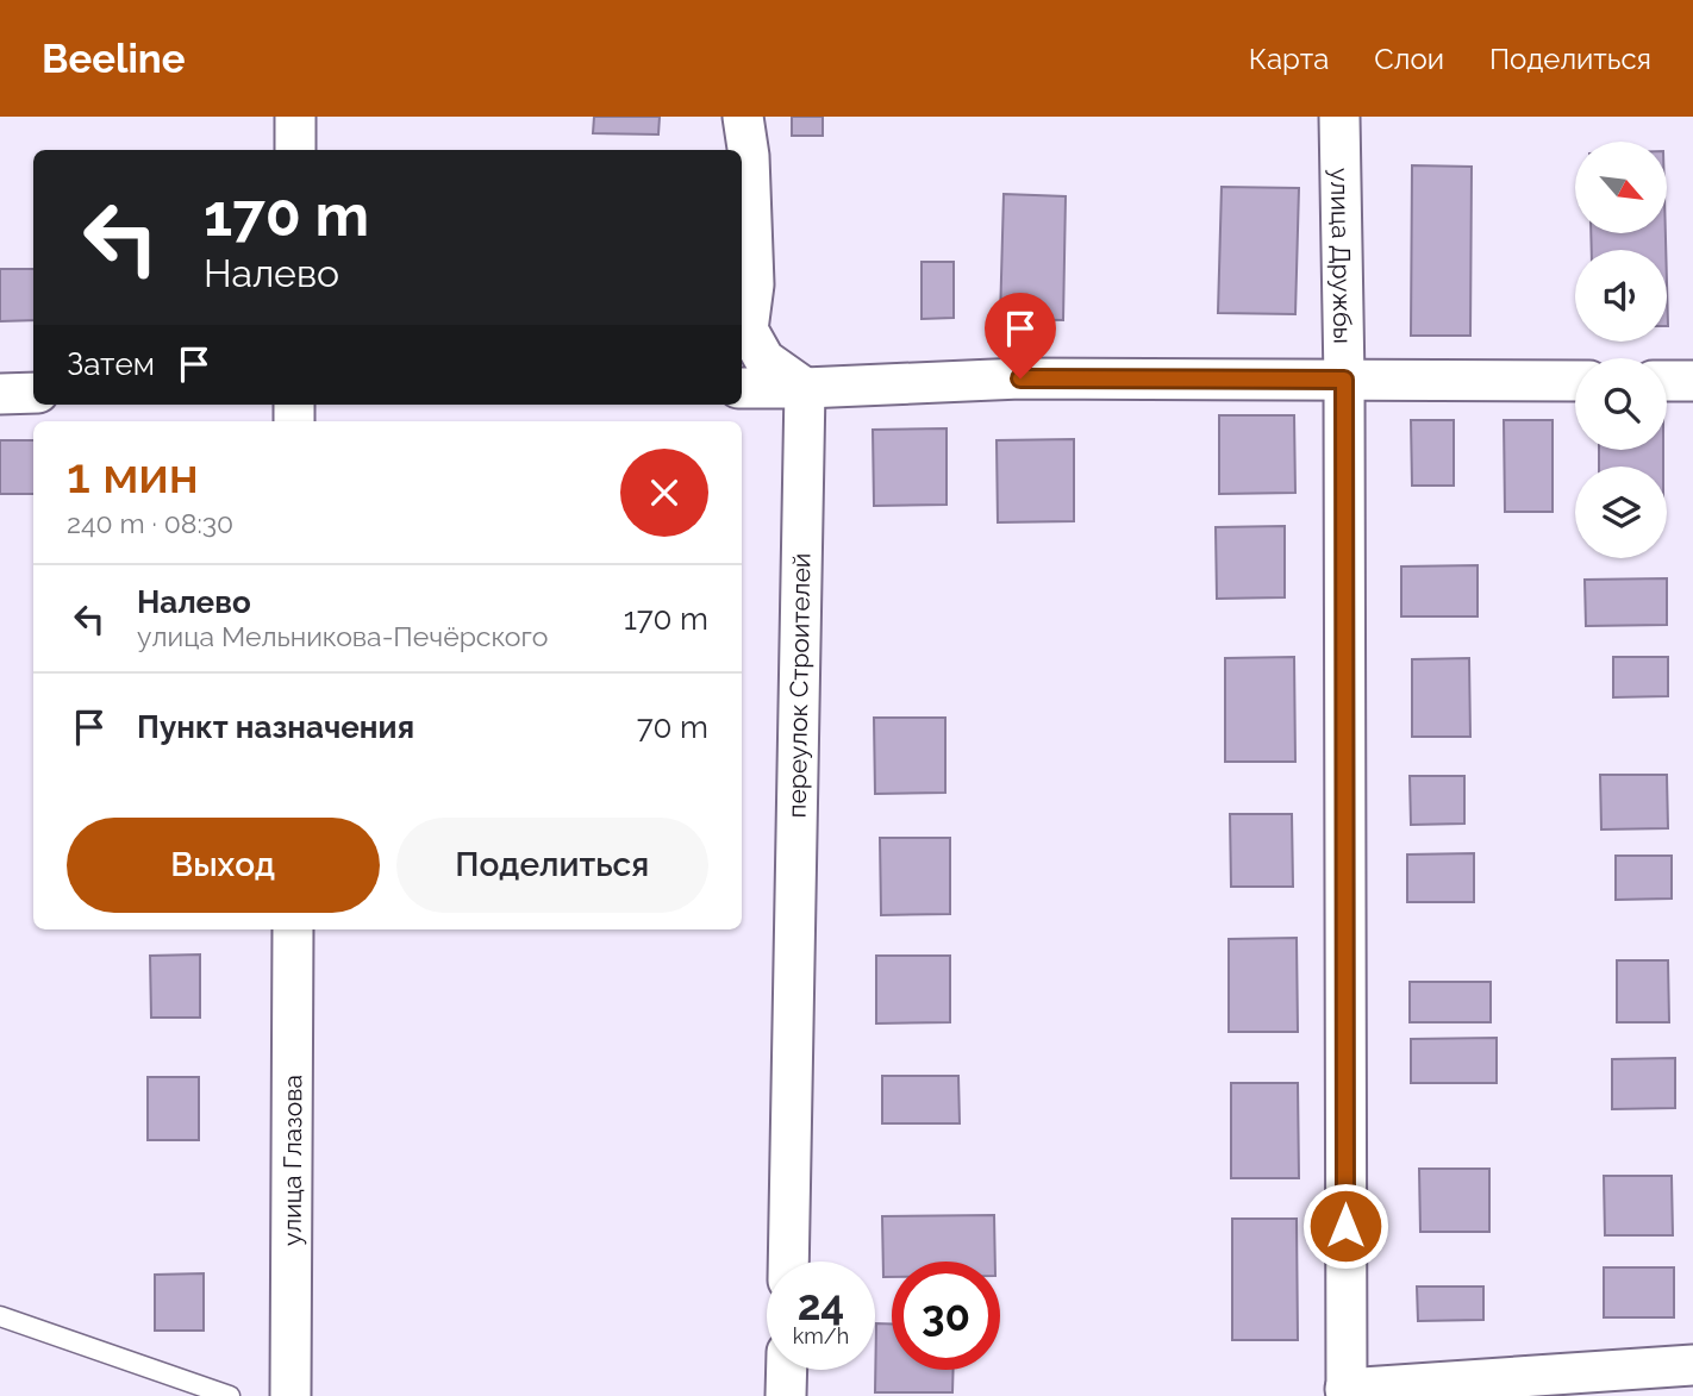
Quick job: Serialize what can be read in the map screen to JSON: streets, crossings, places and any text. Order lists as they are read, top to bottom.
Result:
{
  "streets": {
    "street": ["улица Дружбы", "переулок Строителей", "улица Глазова"]
  },
  "north": "bottom right",
  "page": {
    "header": "Beeline",
    "nav": ["Карта", "Слои", "Поделиться"],
    "turn": ["170 m", "Налево"],
    "then": "Затем",
    "heading": ["1 мин", "240 m · 08:30"],
    "list": [
      {
        "name": "Налево",
        "note": "улица Мельникова-Печёрского",
        "value": "170 m"
      },
      {
        "name": "Пункт назначения",
        "value": "70 m"
      }
    ],
    "buttons": ["Выход", "Поделиться"],
    "speed": "24 km/h",
    "limit": "30"
  }
}
